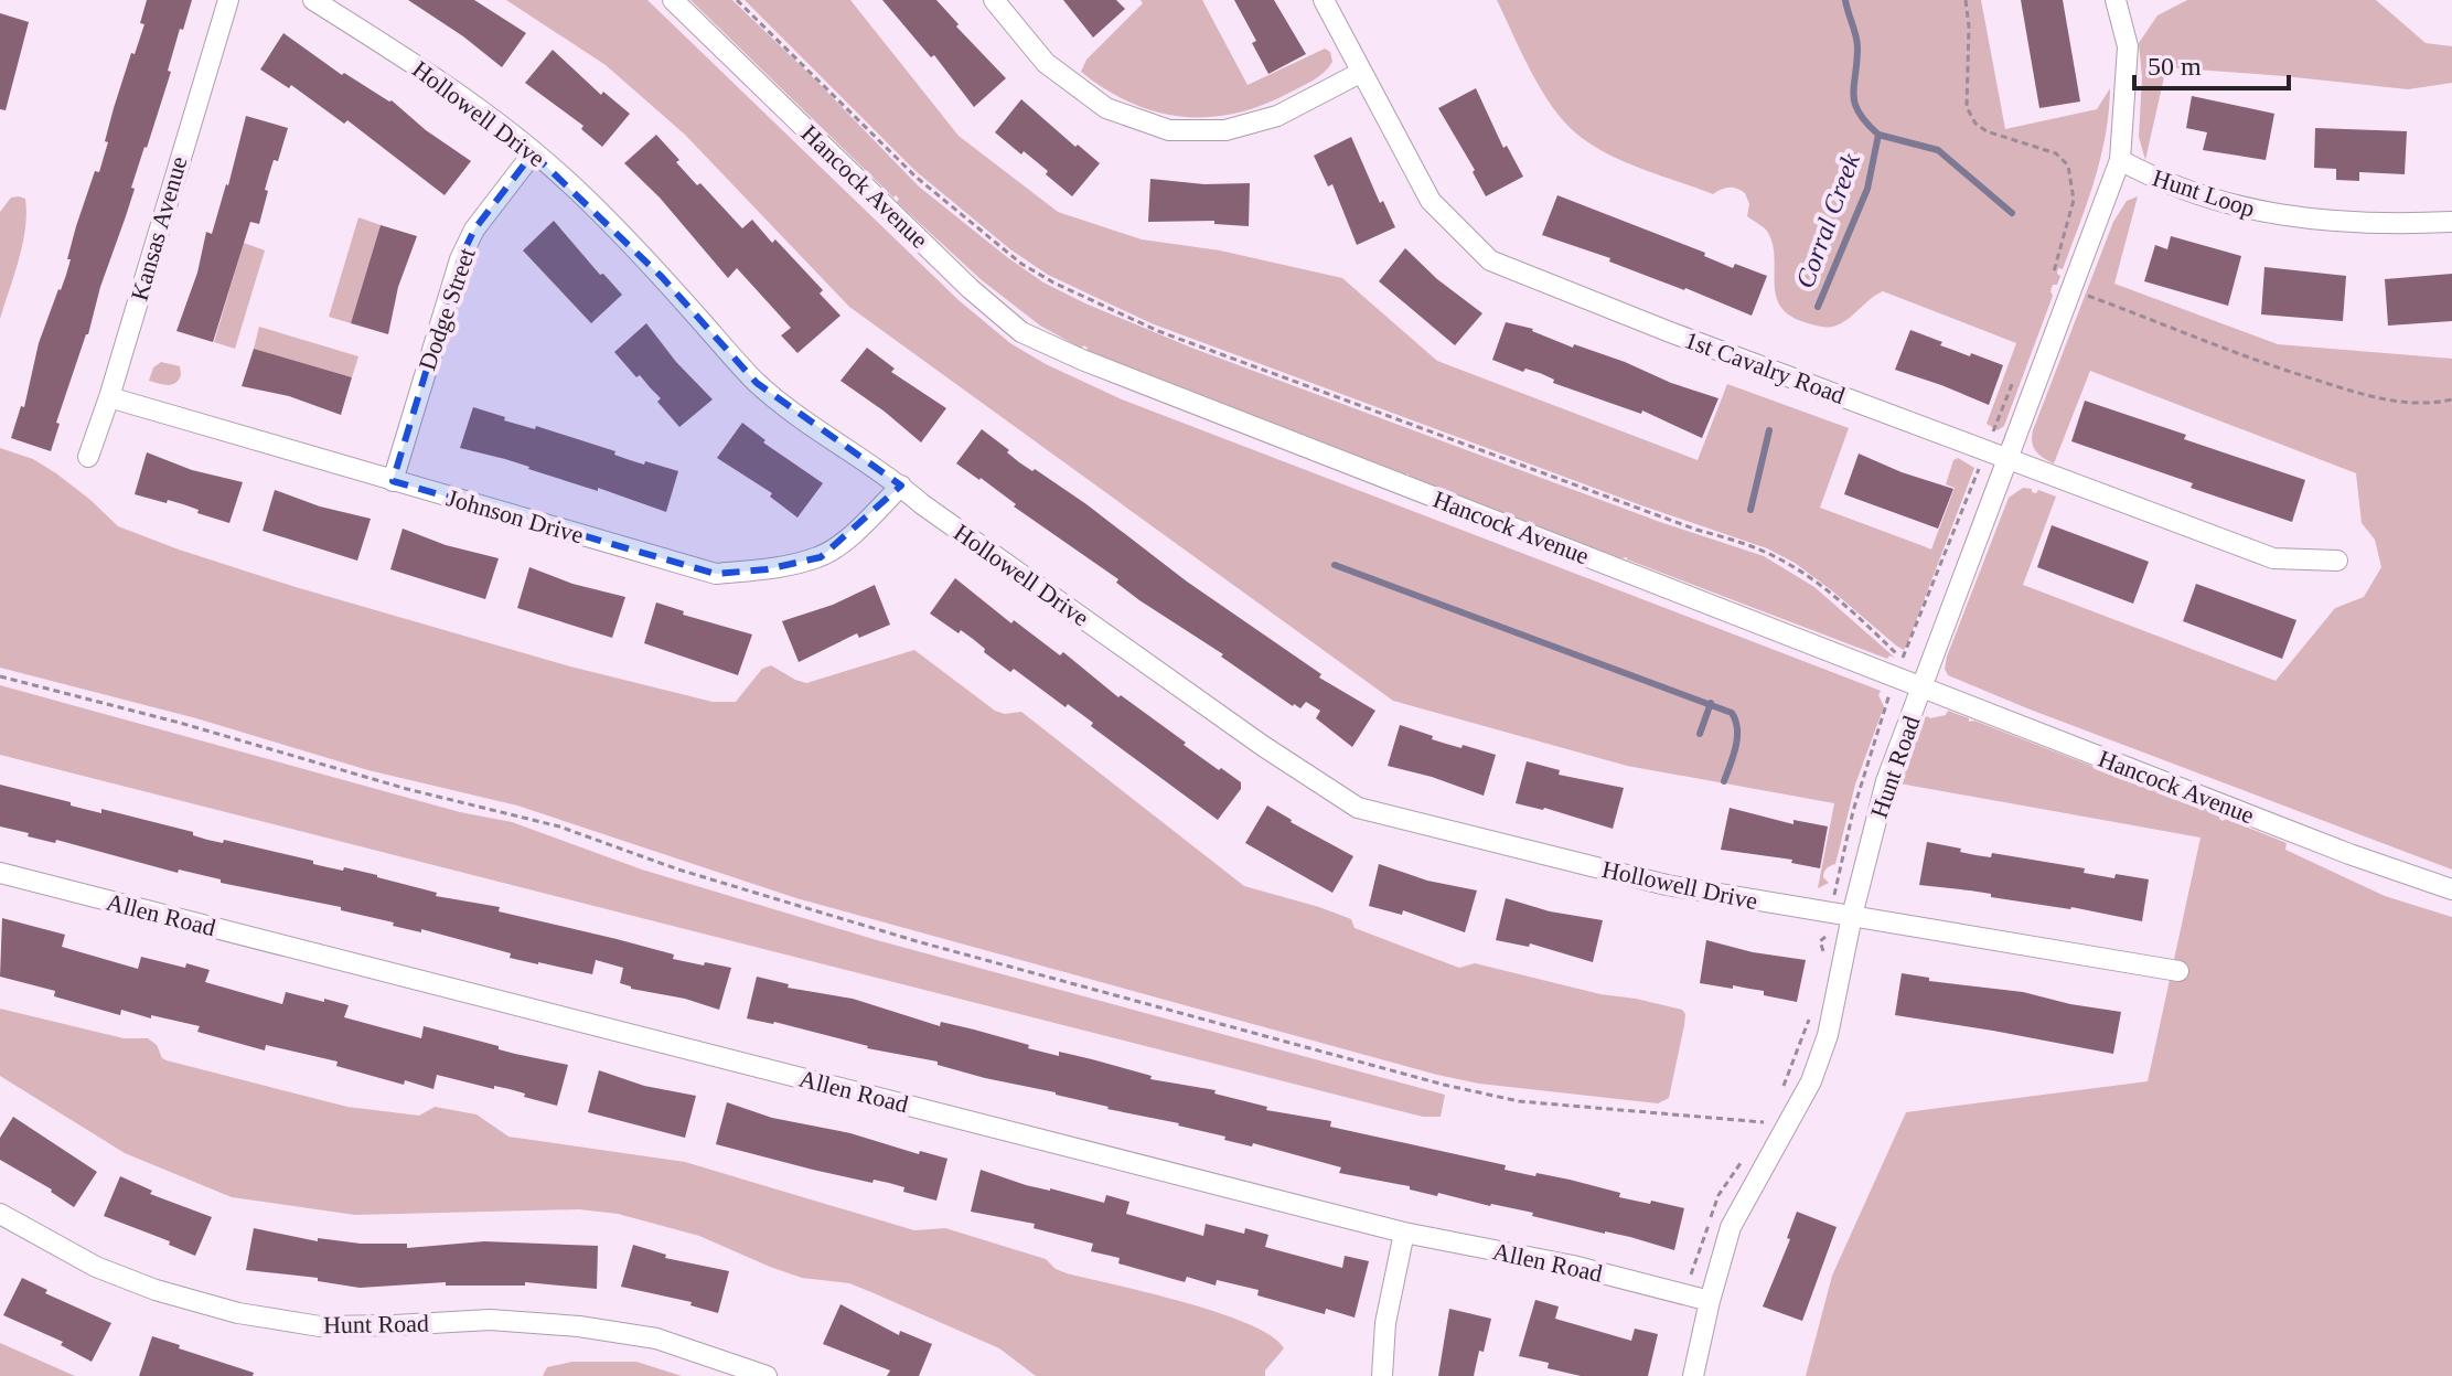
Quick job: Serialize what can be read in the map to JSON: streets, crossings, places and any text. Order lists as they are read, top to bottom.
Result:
{
  "streets": {
    "street": [
      "Hollowell Drive",
      "Hancock Avenue",
      "Hunt Loop",
      "Kansas Avenue",
      "Dodge Street",
      "1st Cavalry Road",
      "Johnson Drive",
      "Hunt Road",
      "Allen Road"
    ]
  },
  "crossings": [
    ["Hollowell Drive", "Dodge Street"],
    ["Hollowell Drive", "Johnson Drive"],
    ["Hollowell Drive", "Hunt Road"],
    ["Hancock Avenue", "Hunt Road"],
    ["Hunt Loop", "Hunt Road"],
    ["Kansas Avenue", "Johnson Drive"],
    ["Dodge Street", "Johnson Drive"],
    ["1st Cavalry Road", "Hunt Road"],
    ["Hunt Road", "Allen Road"]
  ],
  "water": ["Corral Creek"],
  "scale_bar": "50 m"
}
